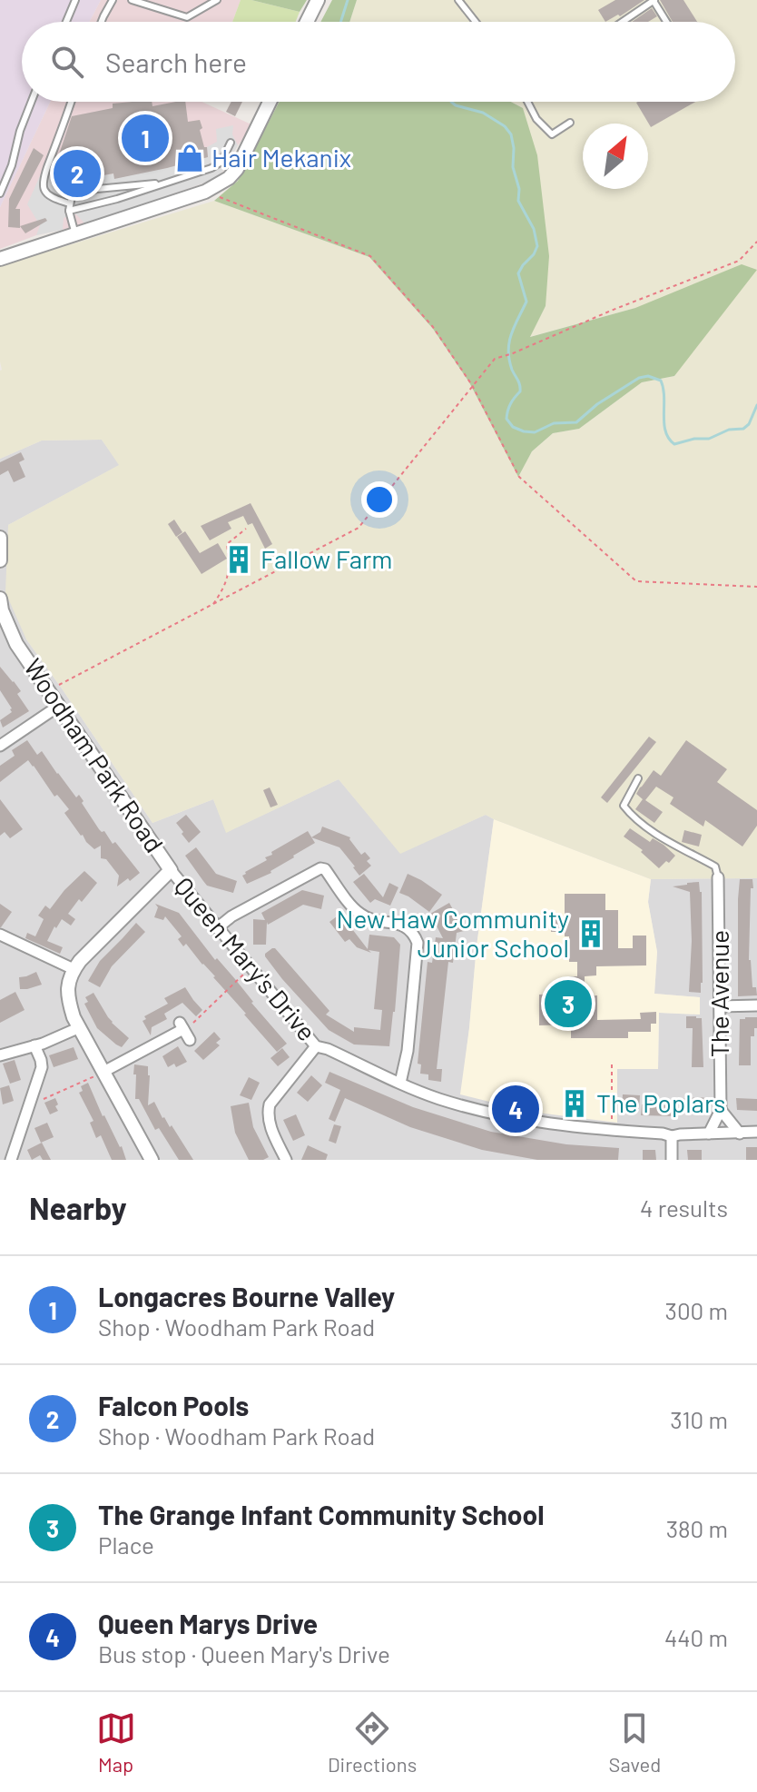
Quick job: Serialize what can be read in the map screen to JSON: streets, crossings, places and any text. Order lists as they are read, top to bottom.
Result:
{
  "streets": {
    "street": ["Woodham Park Road", "Queen Mary's Drive", "The Avenue"]
  },
  "crossings": [
    ["Woodham Park Road", "Queen Mary's Drive"],
    ["Queen Mary's Drive", "The Avenue"]
  ],
  "places": {
    "shop": ["Hair Mekanix"],
    "building": ["Fallow Farm", "New Haw Community Junior School", "The Poplars"]
  },
  "north": "top right",
  "page": {
    "search": "Search here",
    "pins": [
      "1",
      "2",
      "3",
      "4"
    ],
    "heading": ["Nearby", "4 results"],
    "list": [
      {
        "mark": "1",
        "name": "Longacres Bourne Valley",
        "note": "Shop · Woodham Park Road",
        "value": "300 m"
      },
      {
        "mark": "2",
        "name": "Falcon Pools",
        "note": "Shop · Woodham Park Road",
        "value": "310 m"
      },
      {
        "mark": "3",
        "name": "The Grange Infant Community School",
        "note": "Place",
        "value": "380 m"
      },
      {
        "mark": "4",
        "name": "Queen Marys Drive",
        "note": "Bus stop · Queen Mary's Drive",
        "value": "440 m"
      }
    ],
    "nav": ["Map", "Directions", "Saved"]
  }
}
